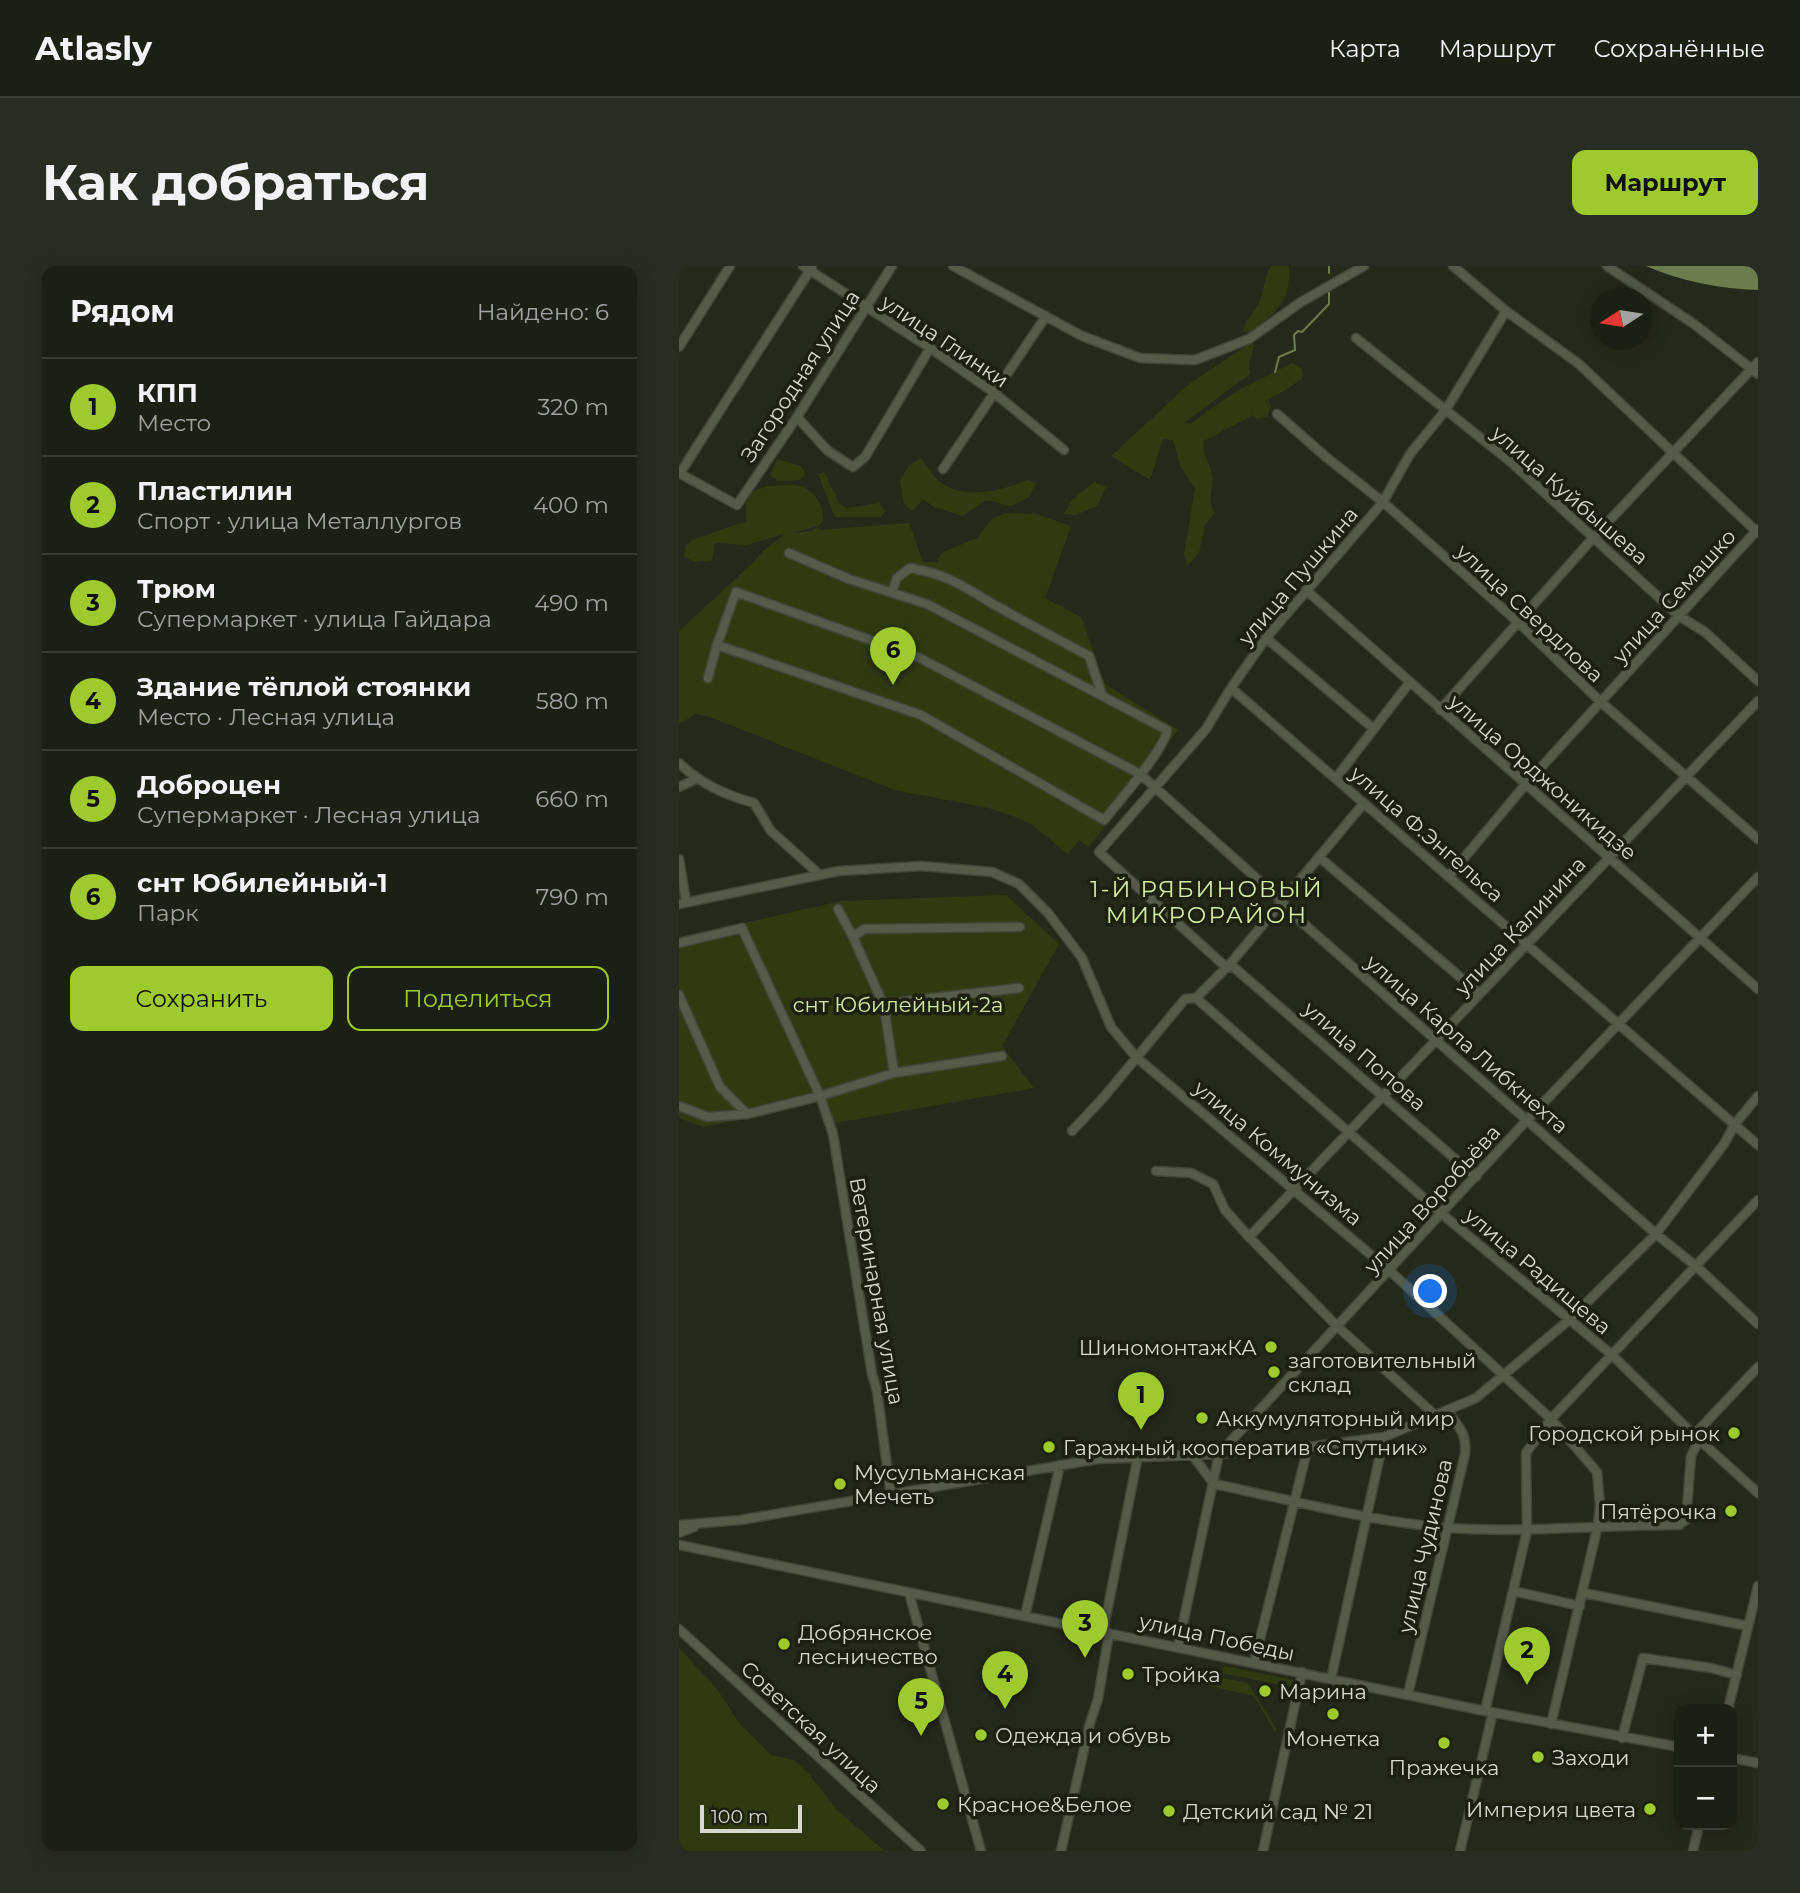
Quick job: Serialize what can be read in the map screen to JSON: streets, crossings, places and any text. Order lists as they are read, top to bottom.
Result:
{
  "streets": {
    "street": [
      "улица Глинки",
      "Загородная улица",
      "улица Куйбышева",
      "улица Пушкина",
      "улица Семашко",
      "улица Свердлова",
      "улица Орджоникидзе",
      "улица Ф.Энгельса",
      "улица Калинина",
      "улица Карла Либкнехта",
      "улица Попова",
      "улица Коммунизма",
      "улица Воробьёва",
      "улица Радищева",
      "Ветеринарная улица",
      "улица Чудинова",
      "улица Победы",
      "Советская улица"
    ]
  },
  "crossings": [
    ["улица Глинки", "Загородная улица"],
    ["улица Куйбышева", "улица Пушкина"],
    ["улица Куйбышева", "улица Семашко"],
    ["улица Пушкина", "улица Свердлова"],
    ["улица Пушкина", "улица Орджоникидзе"],
    ["улица Пушкина", "улица Ф.Энгельса"],
    ["улица Пушкина", "улица Карла Либкнехта"],
    ["улица Пушкина", "улица Попова"],
    ["улица Семашко", "улица Свердлова"],
    ["улица Семашко", "улица Орджоникидзе"],
    ["улица Семашко", "улица Ф.Энгельса"],
    ["улица Свердлова", "улица Калинина"],
    ["улица Орджоникидзе", "улица Калинина"],
    ["улица Орджоникидзе", "улица Воробьёва"],
    ["улица Ф.Энгельса", "улица Калинина"],
    ["улица Ф.Энгельса", "улица Воробьёва"],
    ["улица Калинина", "улица Карла Либкнехта"],
    ["улица Калинина", "улица Попова"],
    ["улица Калинина", "улица Коммунизма"],
    ["улица Калинина", "улица Радищева"],
    ["улица Карла Либкнехта", "улица Воробьёва"],
    ["улица Попова", "улица Воробьёва"],
    ["улица Коммунизма", "улица Воробьёва"],
    ["улица Коммунизма", "улица Победы"],
    ["улица Воробьёва", "улица Радищева"],
    ["улица Чудинова", "улица Победы"]
  ],
  "districts": ["1-Й РЯБИНОВЫЙ МИКРОРАЙОН"],
  "parks": ["снт Юбилейный-2а"],
  "places": [
    "ШиномонтажКА",
    "заготовительный склад",
    "Аккумуляторный мир",
    "Городской рынок",
    "Гаражный кооператив «Спутник»",
    "Мусульманская Мечеть",
    "Пятёрочка",
    "Добрянское лесничество",
    "Тройка",
    "Марина",
    "Монетка",
    "Одежда и обувь",
    "Пражечка",
    "Заходи",
    "Красное&Белое",
    "Империя цвета",
    "Детский сад № 21"
  ],
  "scale_bar": "100 m",
  "north": "left",
  "page": {
    "header": "Atlasly",
    "nav": ["Карта", "Маршрут", "Сохранённые"],
    "buttons": [
      "Маршрут",
      ["Сохранить", "Поделиться"]
    ],
    "title": "Как добраться",
    "heading": ["Рядом", "Найдено: 6"],
    "list": [
      {
        "mark": "1",
        "name": "КПП",
        "note": "Место",
        "value": "320 m"
      },
      {
        "mark": "2",
        "name": "Пластилин",
        "note": "Спорт · улица Металлургов",
        "value": "400 m"
      },
      {
        "mark": "3",
        "name": "Трюм",
        "note": "Супермаркет · улица Гайдара",
        "value": "490 m"
      },
      {
        "mark": "4",
        "name": "Здание тёплой стоянки",
        "note": "Место · Лесная улица",
        "value": "580 m"
      },
      {
        "mark": "5",
        "name": "Доброцен",
        "note": "Супермаркет · Лесная улица",
        "value": "660 m"
      },
      {
        "mark": "6",
        "name": "снт Юбилейный-1",
        "note": "Парк",
        "value": "790 m"
      }
    ],
    "pins": [
      "6",
      "1",
      "3",
      "2",
      "4",
      "5"
    ],
    "map_buttons": ["+", "−"],
    "scale": "100 m"
  }
}
